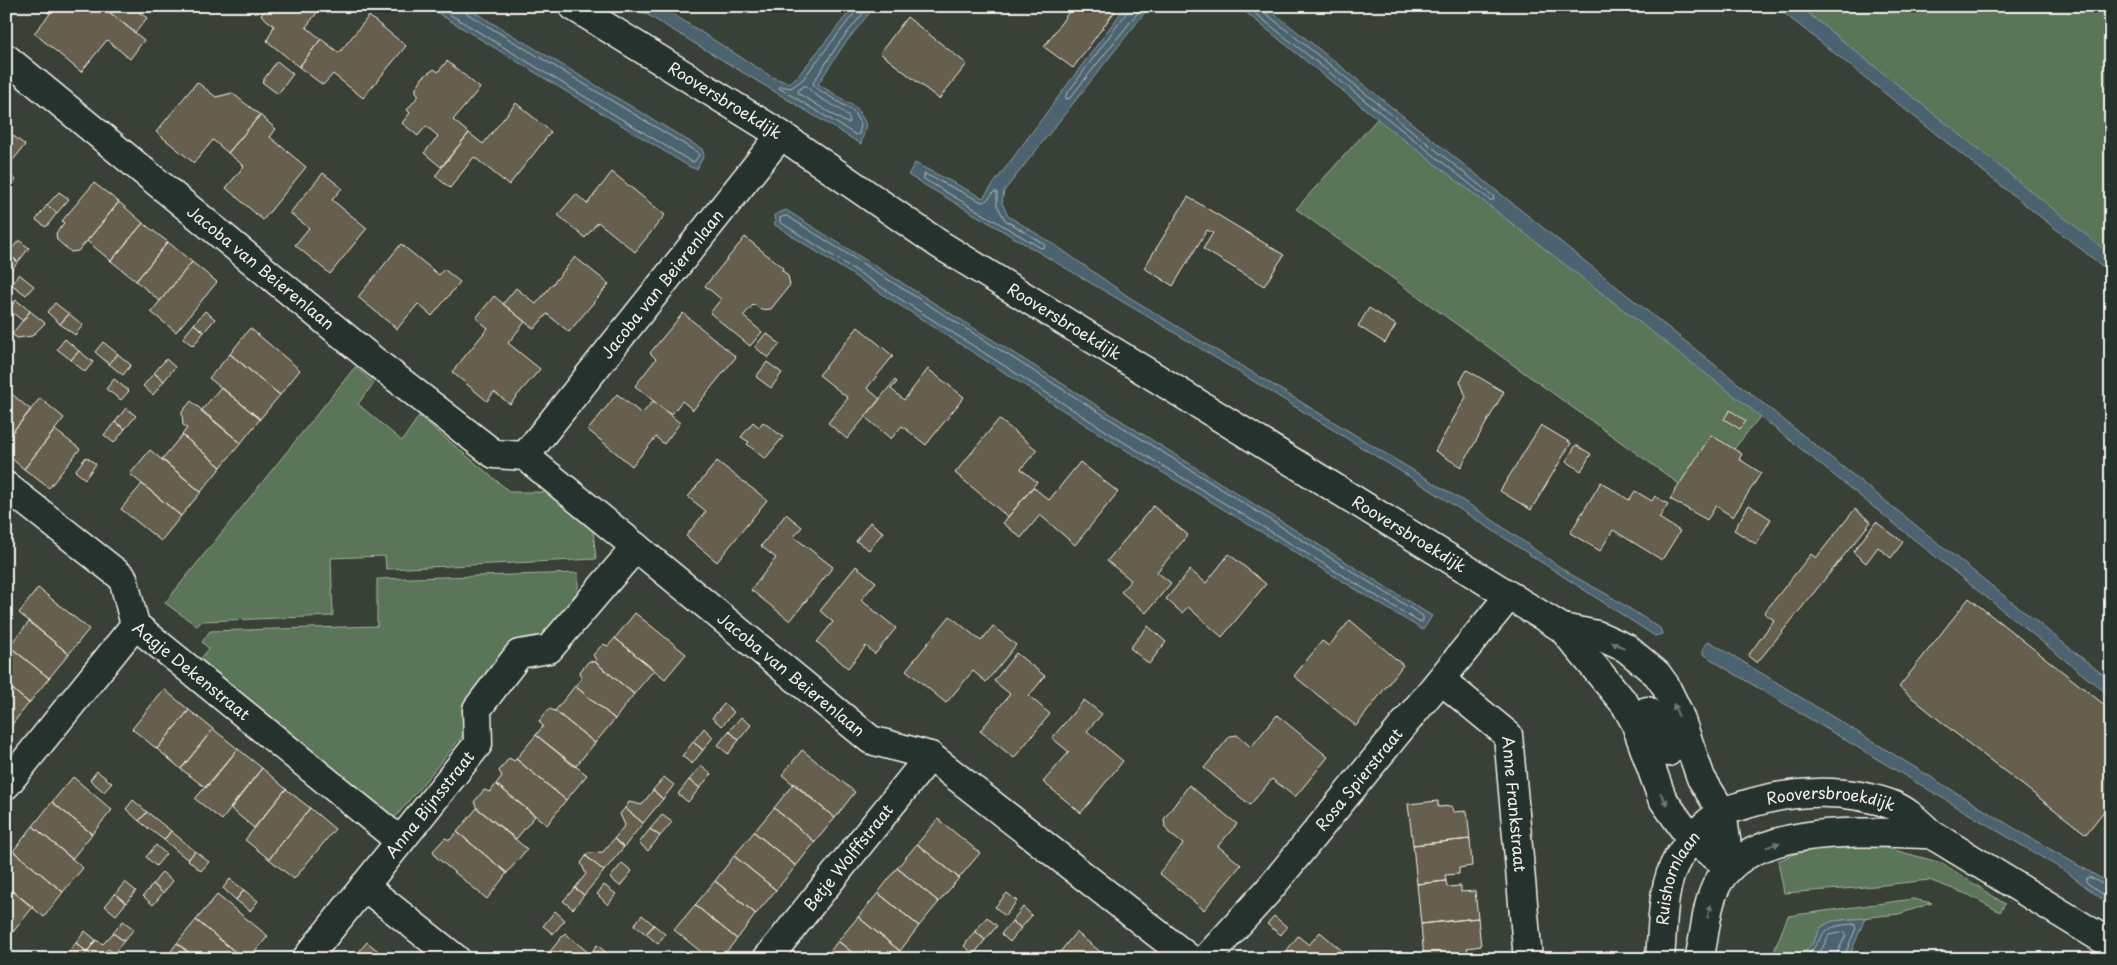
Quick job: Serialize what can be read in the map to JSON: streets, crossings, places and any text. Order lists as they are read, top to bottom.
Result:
{
  "streets": {
    "street": [
      "Rooversbroekdijk",
      "Jacoba van Beierenlaan",
      "Aagje Dekenstraat",
      "Rosa Spierstraat",
      "Anna Bijnsstraat",
      "Anne Frankstraat",
      "Betje Wolffstraat",
      "Ruishornlaan"
    ]
  },
  "crossings": [
    ["Rooversbroekdijk", "Jacoba van Beierenlaan"],
    ["Rooversbroekdijk", "Rosa Spierstraat"],
    ["Rooversbroekdijk", "Ruishornlaan"],
    ["Jacoba van Beierenlaan", "Anna Bijnsstraat"],
    ["Jacoba van Beierenlaan", "Betje Wolffstraat"],
    ["Aagje Dekenstraat", "Anna Bijnsstraat"],
    ["Rosa Spierstraat", "Anne Frankstraat"]
  ]
}
